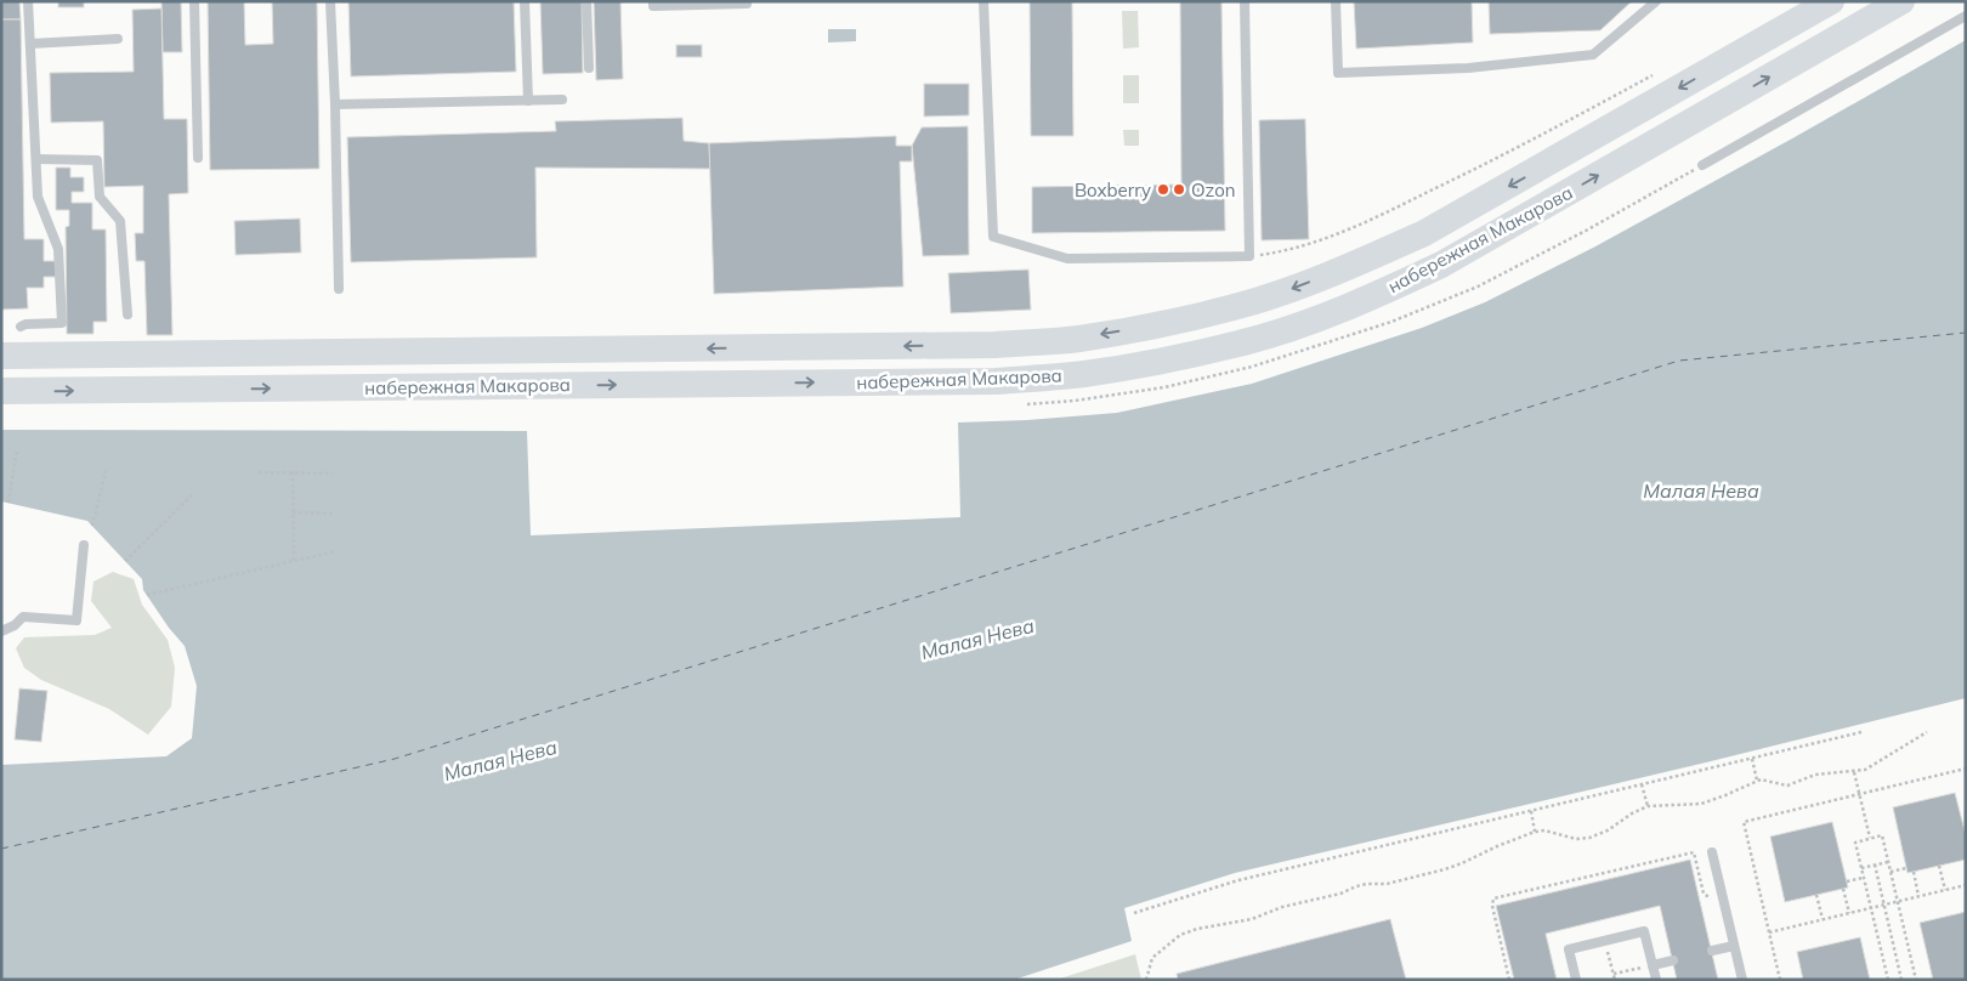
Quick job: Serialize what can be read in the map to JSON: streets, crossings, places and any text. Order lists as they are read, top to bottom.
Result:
{
  "streets": {
    "main road": ["набережная Макарова"]
  },
  "water": ["Малая Нева"],
  "places": ["Boxberry", "Ozon"]
}
